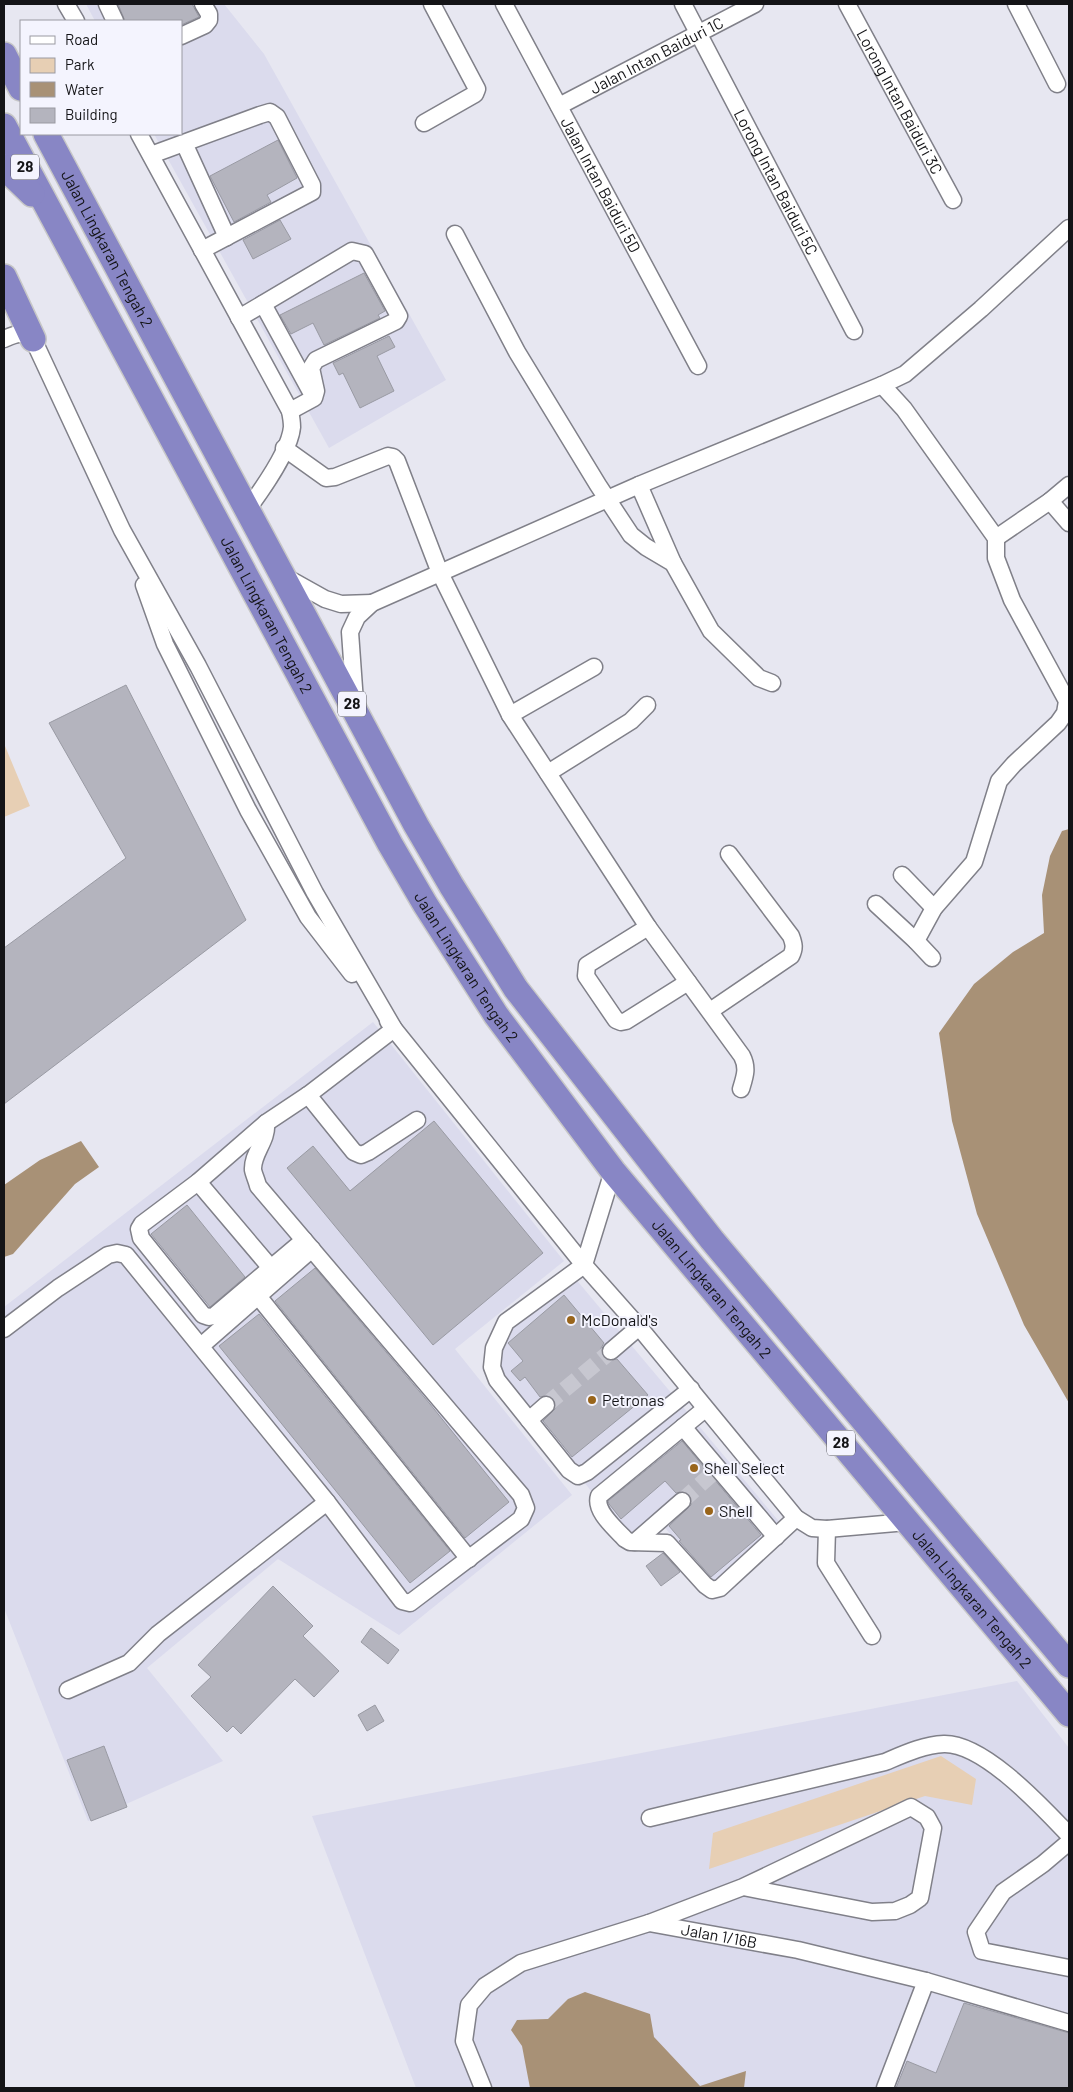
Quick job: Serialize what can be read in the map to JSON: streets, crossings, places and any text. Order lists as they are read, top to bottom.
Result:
{
  "streets": {
    "highway": ["28", "Jalan Lingkaran Tengah 2"],
    "street": [
      "Jalan Intan Baiduri 1C",
      "Lorong Intan Baiduri 3C",
      "Lorong Intan Baiduri 5C",
      "Jalan Intan Baiduri 5D",
      "Jalan 1/16B"
    ]
  },
  "crossings": [
    ["Jalan Intan Baiduri 1C", "Lorong Intan Baiduri 5C"],
    ["Jalan Intan Baiduri 1C", "Jalan Intan Baiduri 5D"]
  ],
  "places": [
    "McDonald's",
    "Petronas",
    "Shell Select",
    "Shell"
  ],
  "legend": [
    "Road",
    "Park",
    "Water",
    "Building"
  ]
}
